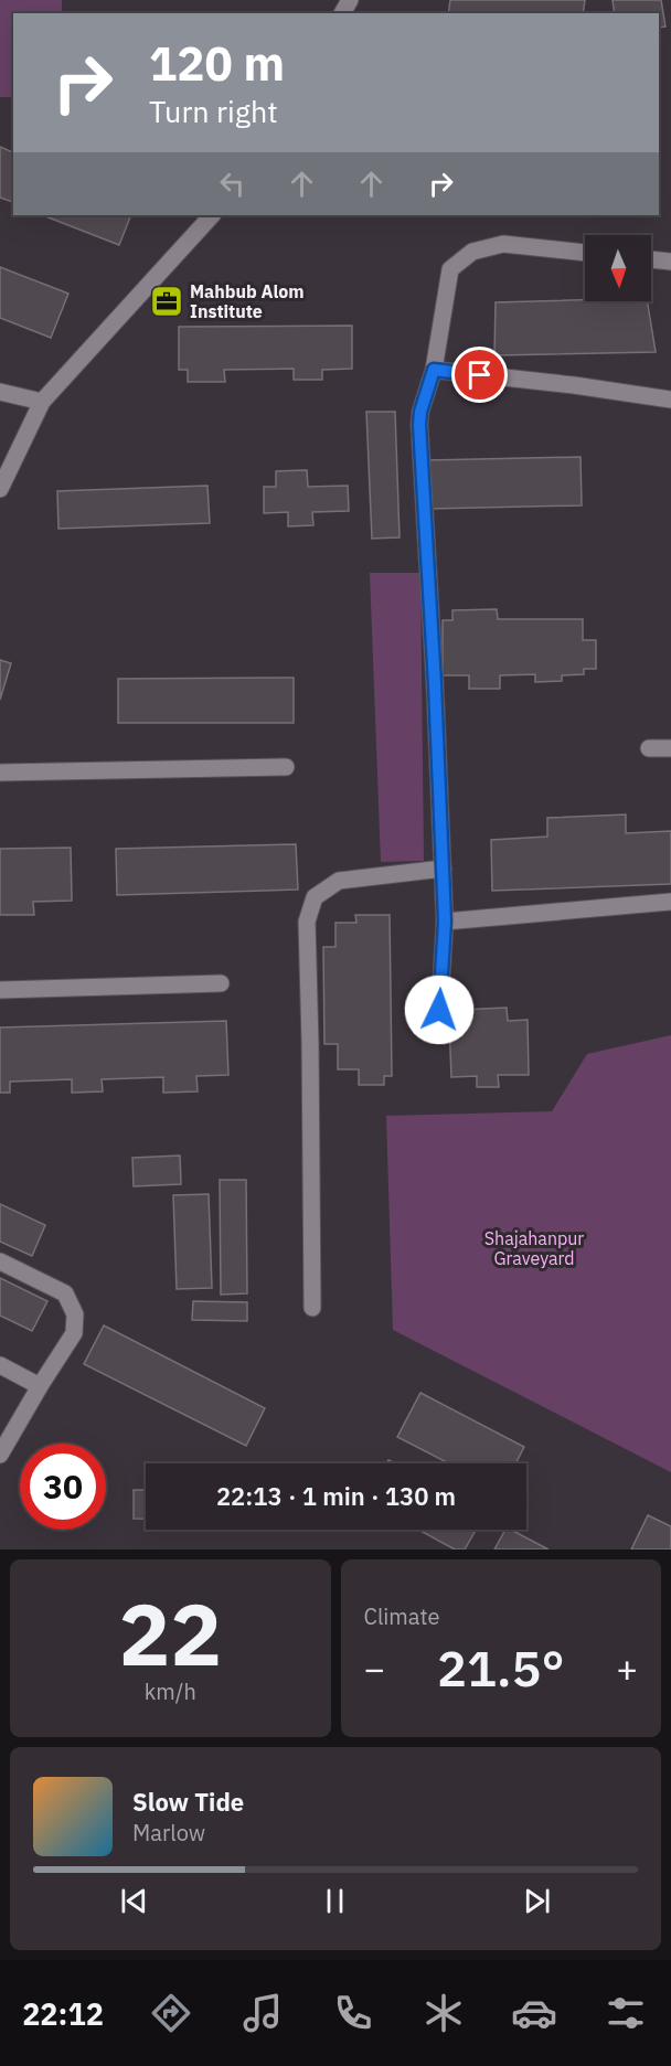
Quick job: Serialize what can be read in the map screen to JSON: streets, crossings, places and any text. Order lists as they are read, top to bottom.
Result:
{
  "parks": ["Shajahanpur Graveyard"],
  "places": {
    "office": ["Mahbub Alom Institute"]
  },
  "north": "bottom",
  "page": {
    "turn": ["120 m", "Turn right"],
    "limit": "30",
    "trip": "22:13 · 1 min · 130 m",
    "tile": [
      ["22", "km/h"],
      "Climate"
    ],
    "heat": ["−", "21.5°", "+"],
    "song": ["Slow Tide", "Marlow"],
    "tabs": "22:12"
  }
}
